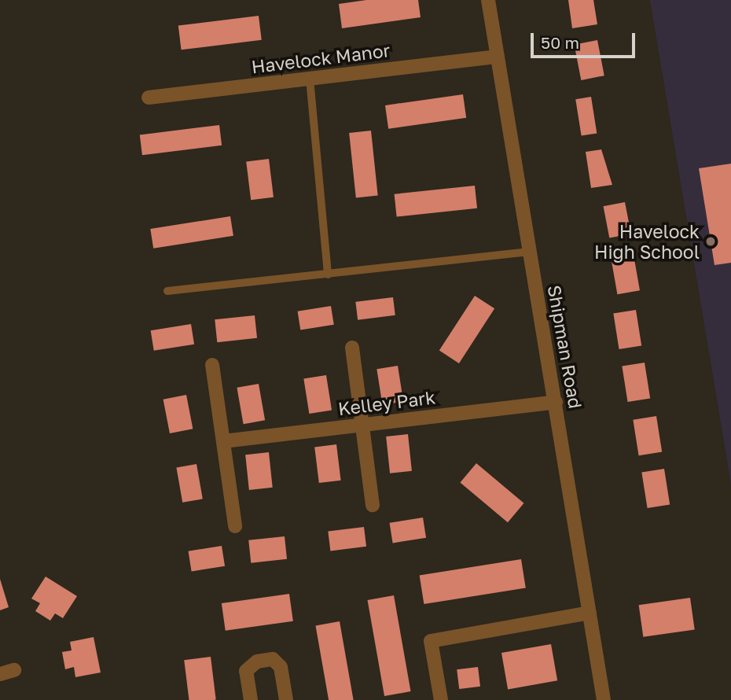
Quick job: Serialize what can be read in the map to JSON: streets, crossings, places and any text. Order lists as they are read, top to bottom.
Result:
{
  "streets": {
    "street": ["Havelock Manor", "Shipman Road", "Kelley Park"]
  },
  "crossings": [
    ["Havelock Manor", "Shipman Road"],
    ["Shipman Road", "Kelley Park"]
  ],
  "places": ["Havelock High School"],
  "scale_bar": "50 m"
}
